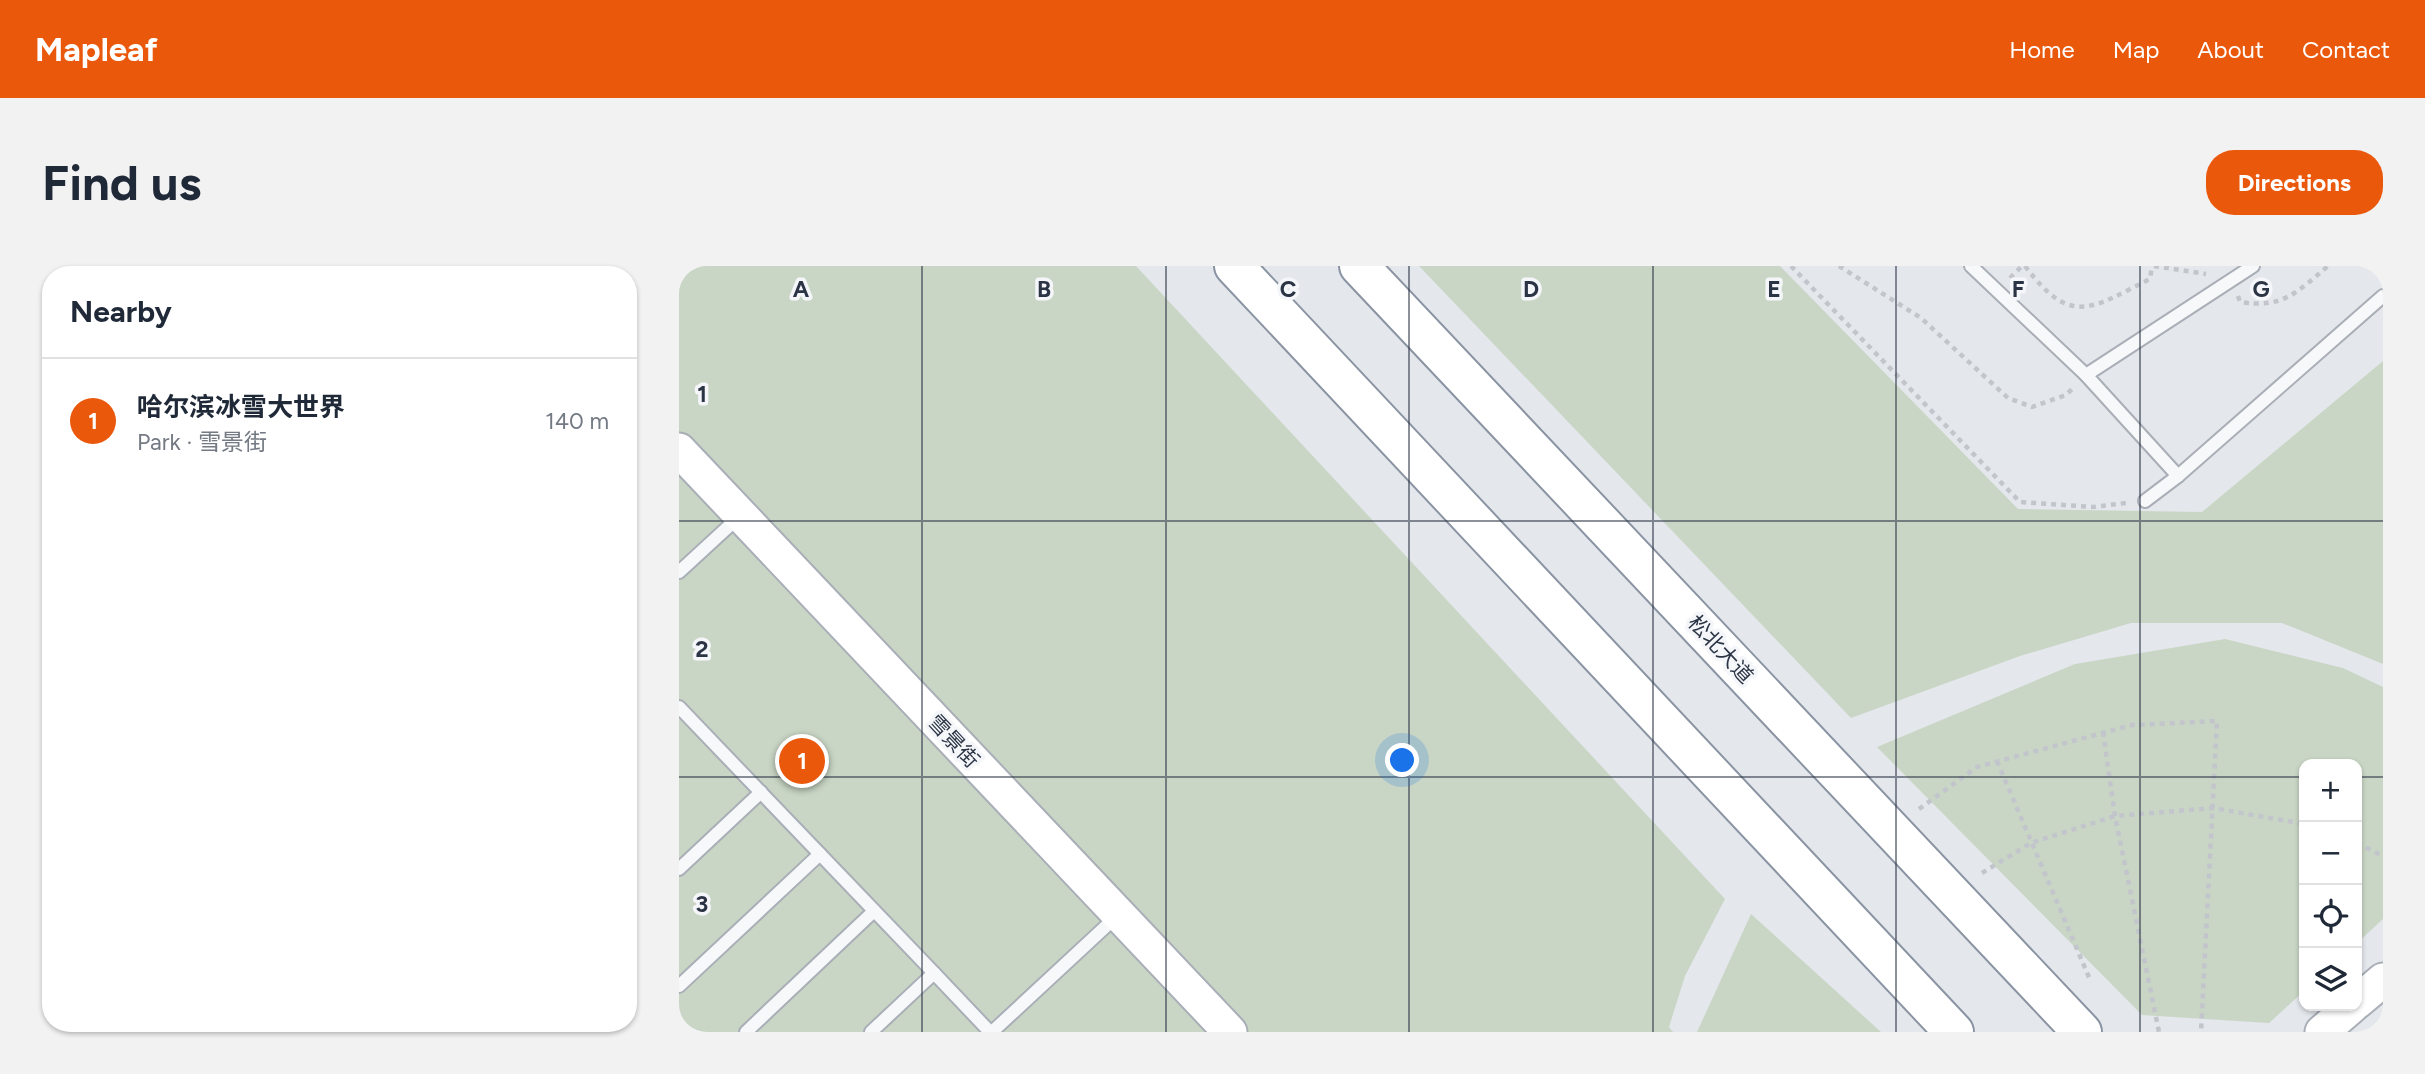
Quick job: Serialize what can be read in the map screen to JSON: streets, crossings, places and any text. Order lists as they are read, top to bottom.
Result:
{
  "streets": {
    "highway": ["松北大道"],
    "street": ["雪景街"]
  },
  "page": {
    "header": "Mapleaf",
    "nav": [
      "Home",
      "Map",
      "About",
      "Contact"
    ],
    "buttons": "Directions",
    "title": "Find us",
    "heading": "Nearby",
    "list": [
      {
        "mark": "1",
        "name": "哈尔滨冰雪大世界",
        "note": "Park · 雪景街",
        "value": "140 m"
      }
    ],
    "pins": "1",
    "map_buttons": ["+", "−"]
  },
  "grid": {
    "columns": [
      "A",
      "B",
      "C",
      "D",
      "E",
      "F",
      "G"
    ],
    "rows": ["1", "2", "3"]
  }
}
